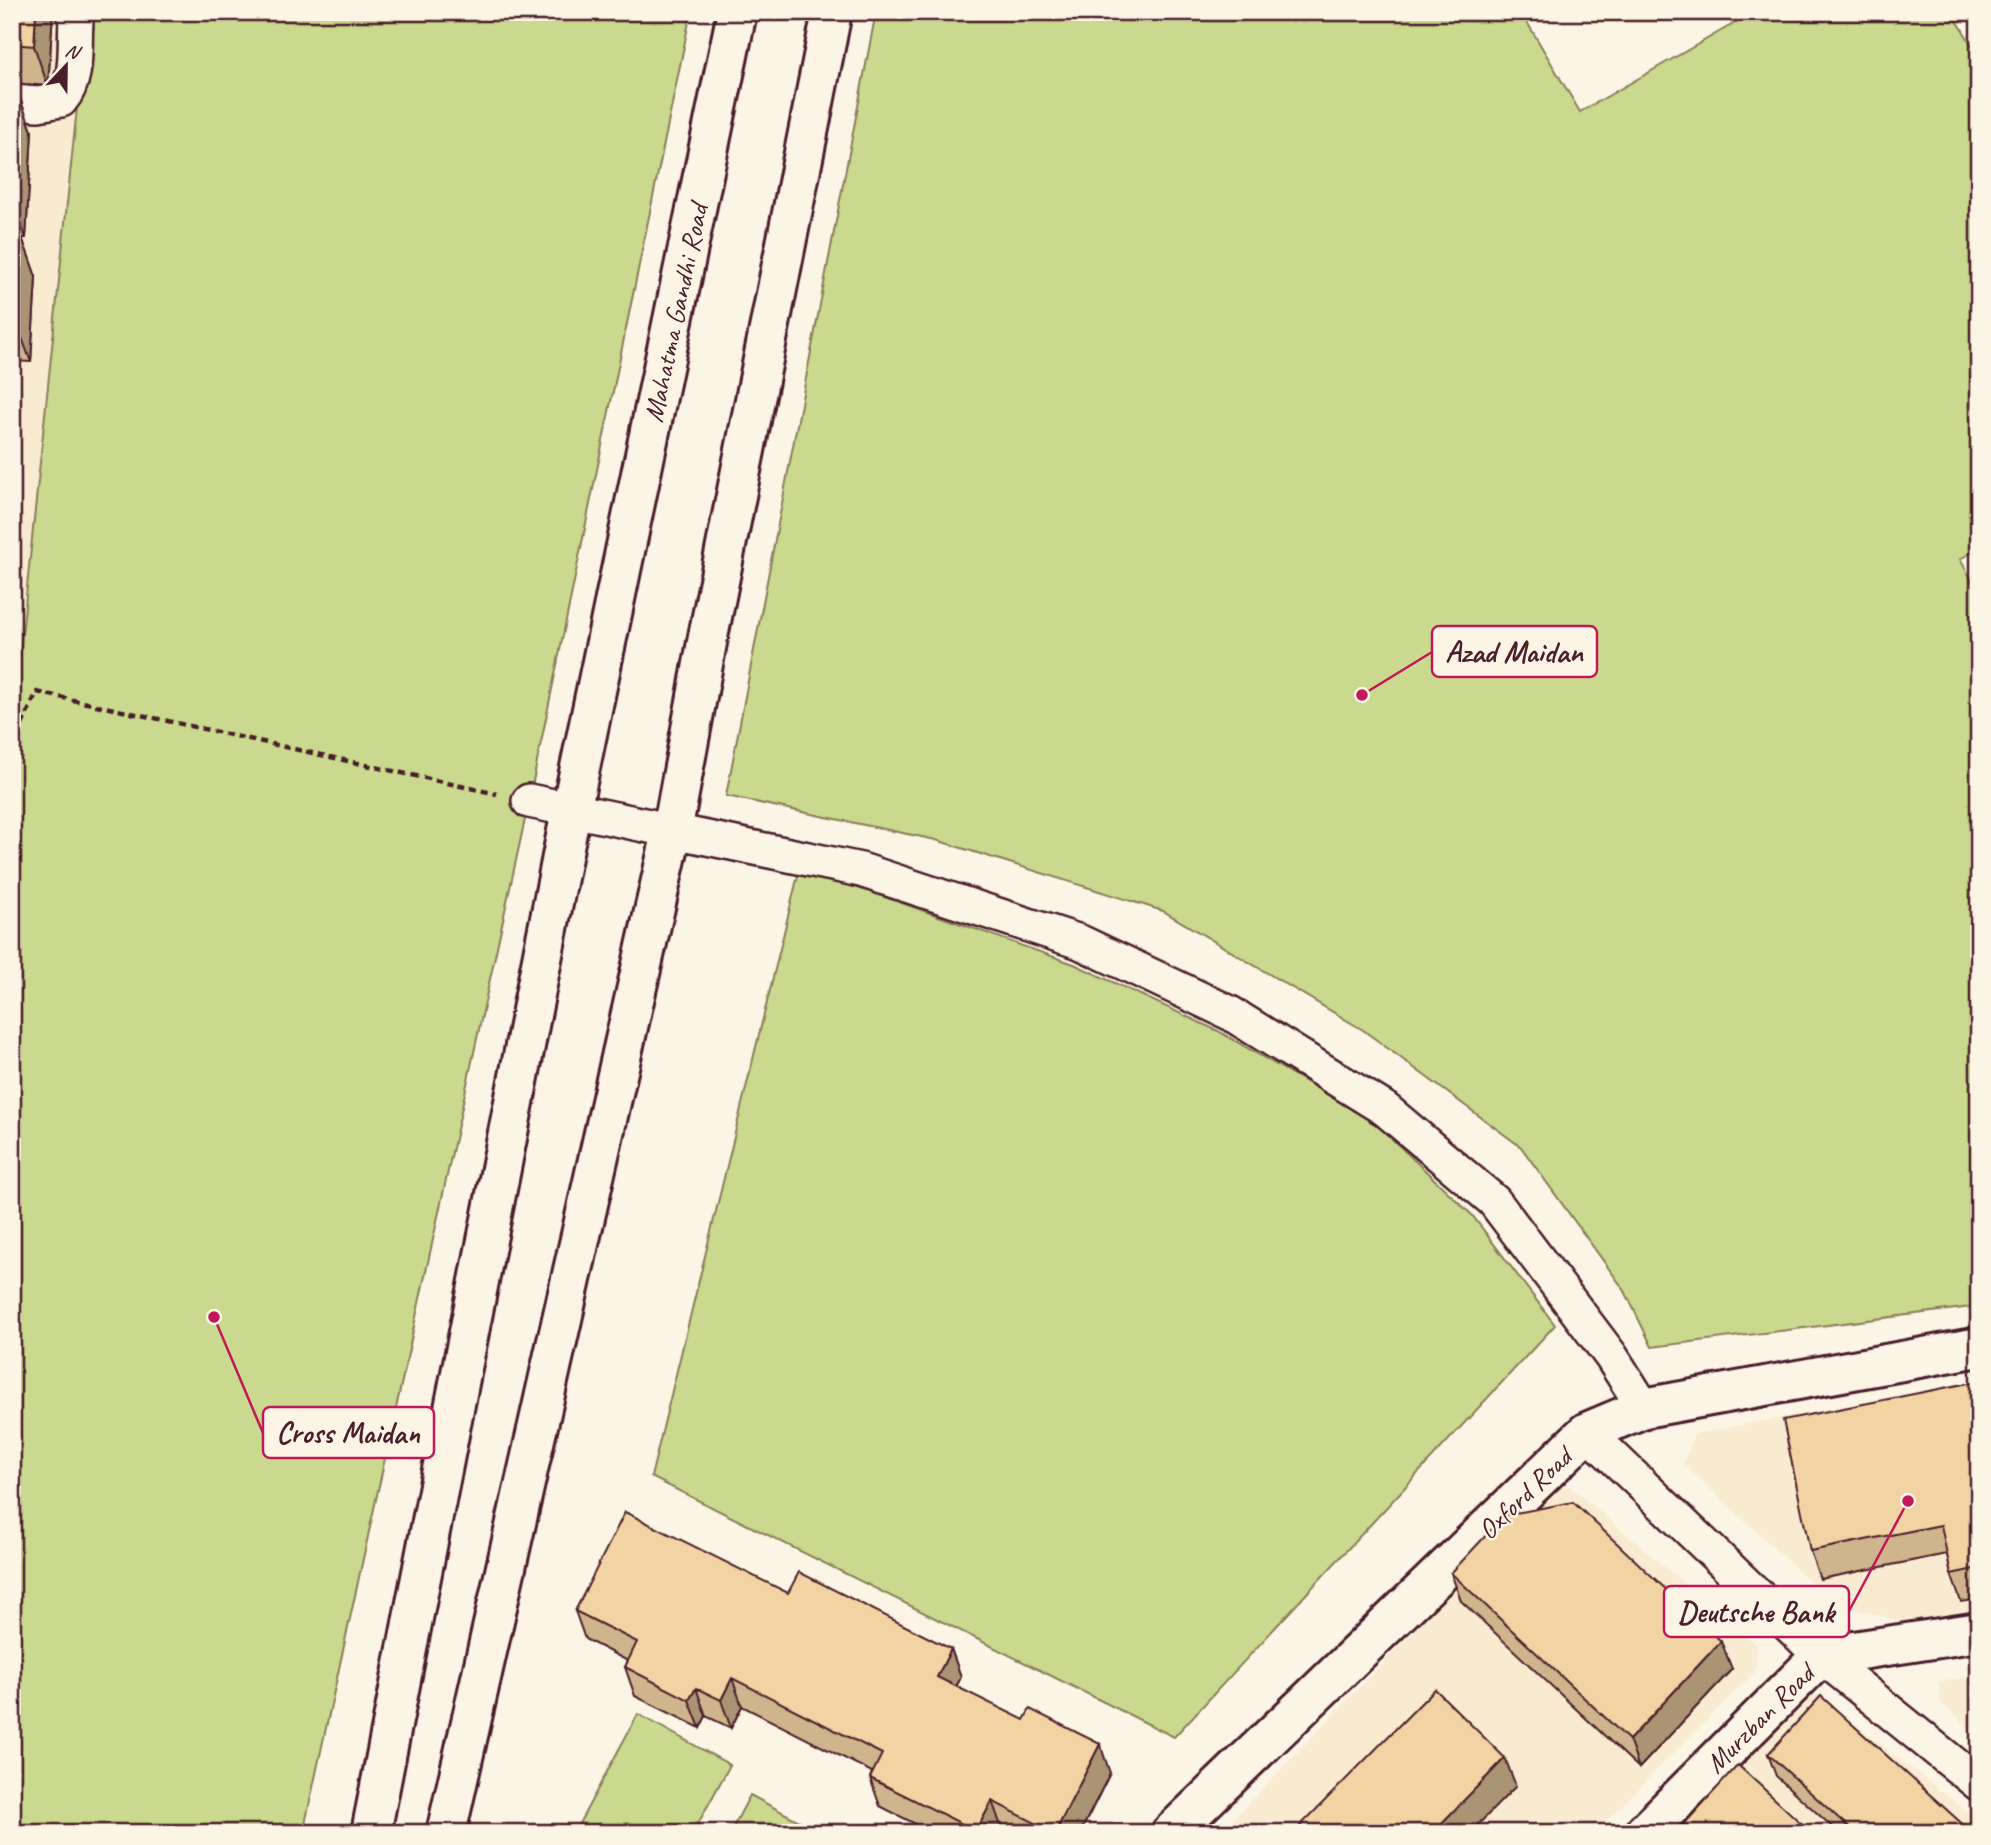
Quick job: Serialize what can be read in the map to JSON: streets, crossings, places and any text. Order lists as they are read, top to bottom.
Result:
{
  "streets": {
    "main road": ["Mahatma Gandhi Road", "Oxford Road", "Murzban Road"]
  },
  "places": ["Azad Maidan", "Cross Maidan", "Deutsche Bank"],
  "north": "top"
}
